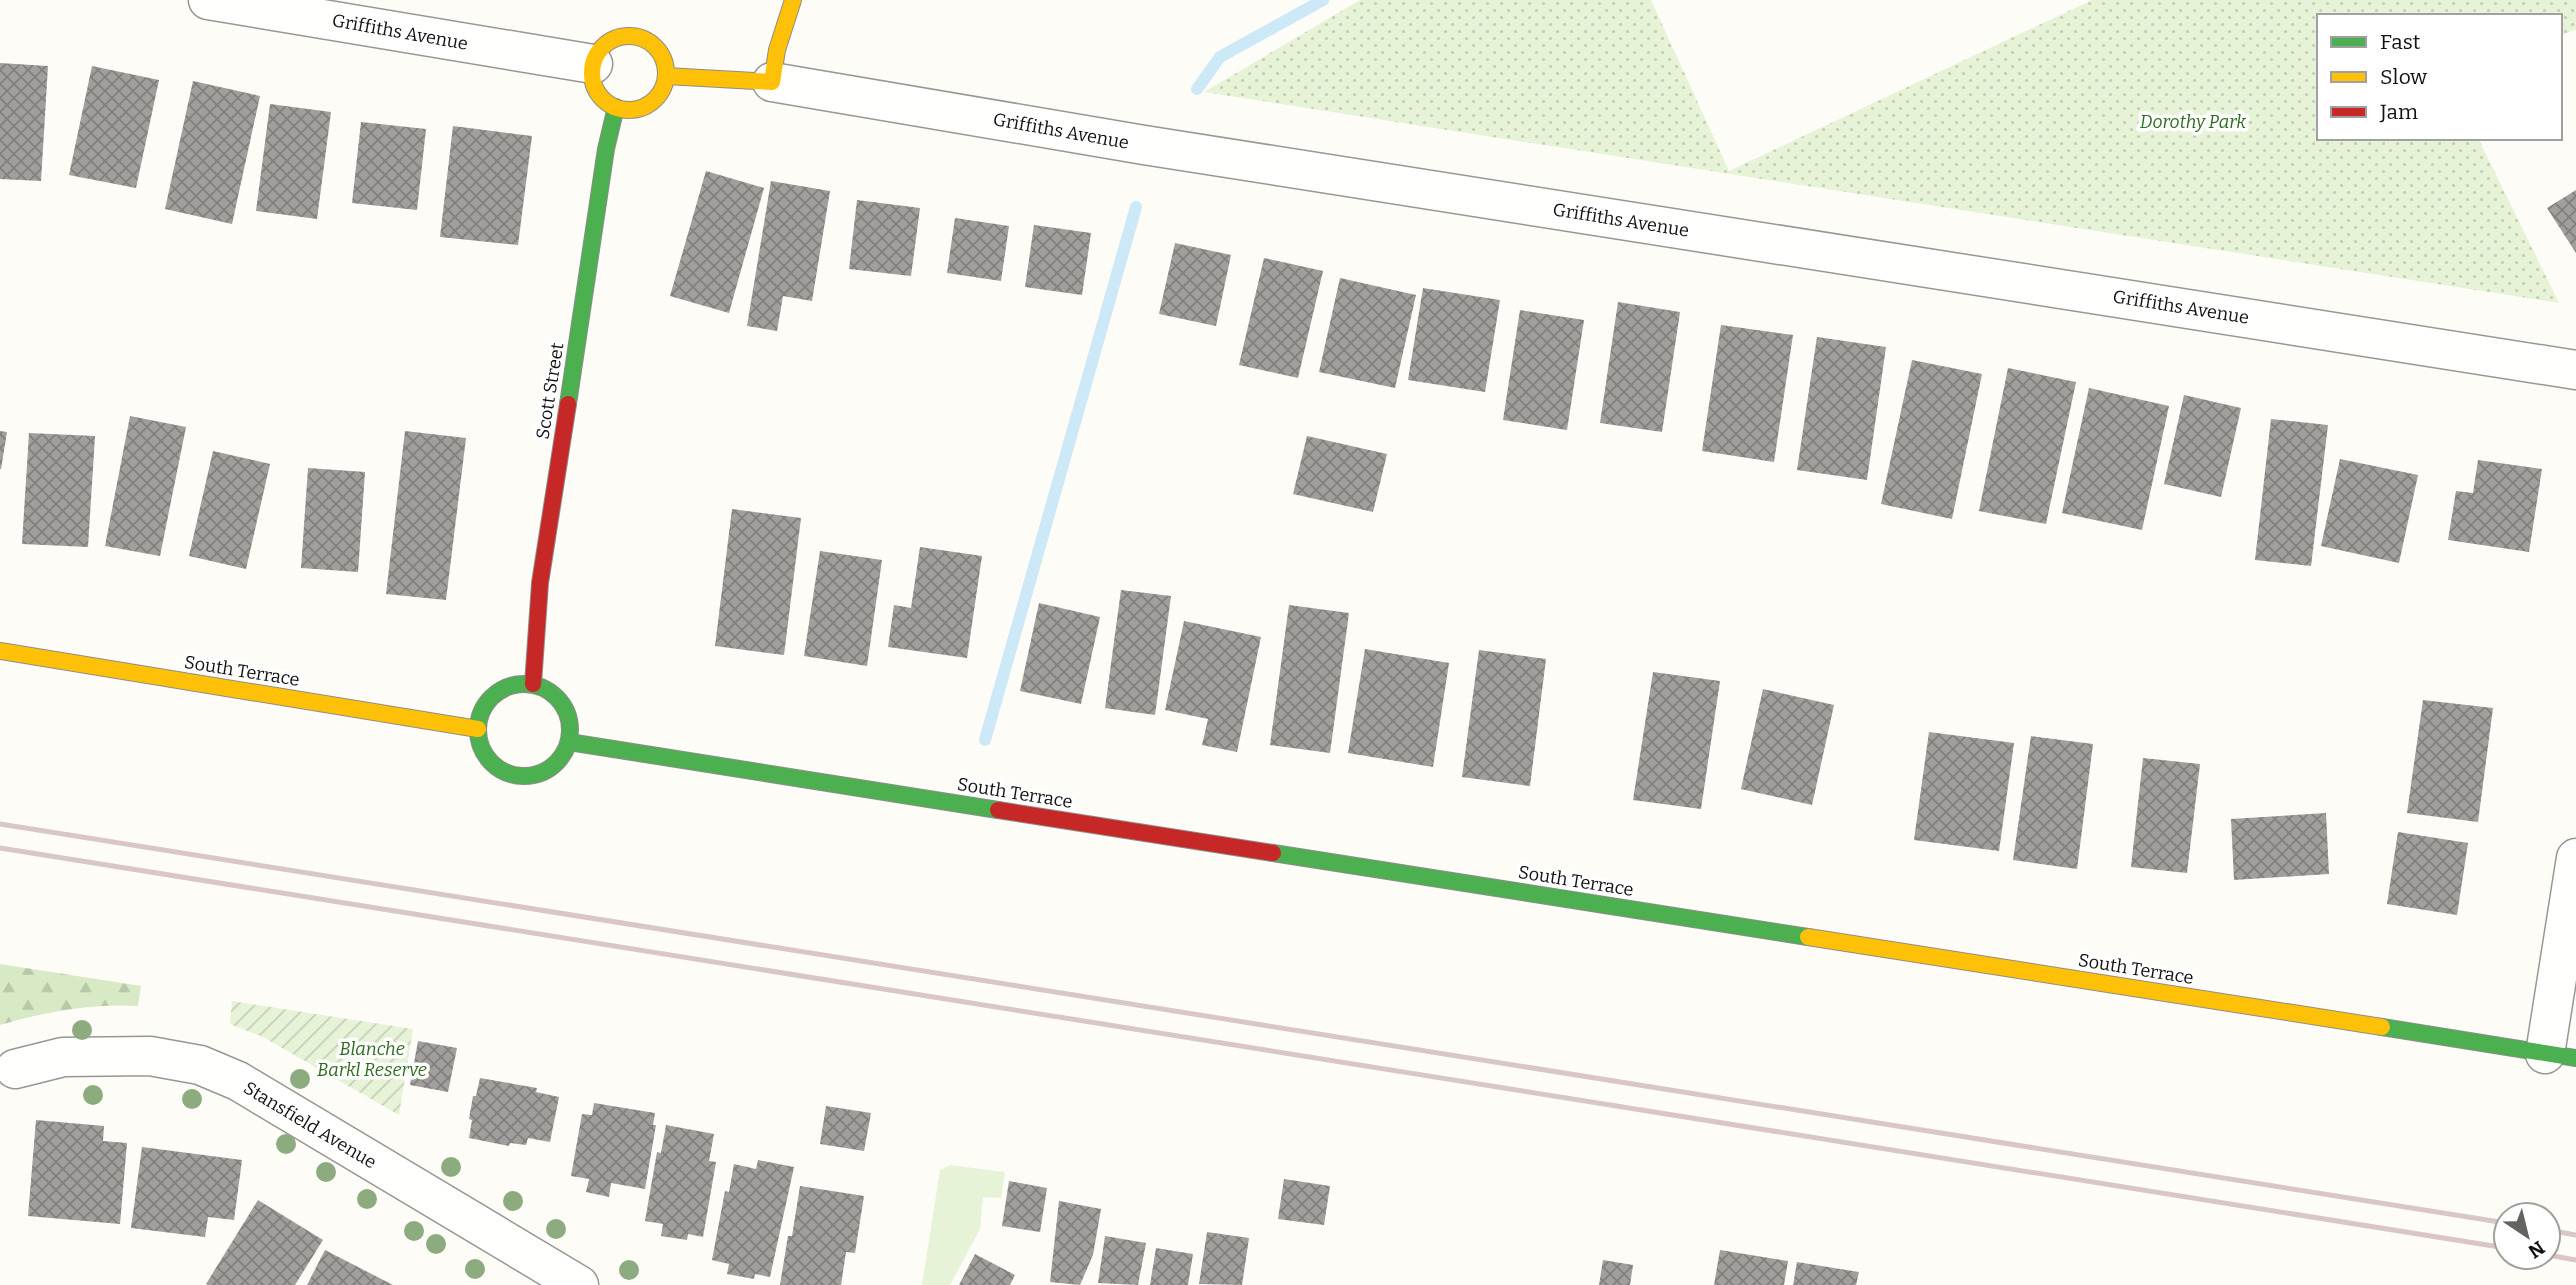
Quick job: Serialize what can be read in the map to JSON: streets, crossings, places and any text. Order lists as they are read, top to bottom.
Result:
{
  "streets": {
    "street": [
      "Griffiths Avenue",
      "Scott Street",
      "South Terrace",
      "Stansfield Avenue"
    ]
  },
  "crossings": [
    ["Griffiths Avenue", "Scott Street"],
    ["Scott Street", "South Terrace"]
  ],
  "parks": ["Dorothy Park", "Blanche Barkl Reserve"],
  "legend": ["Fast", "Slow", "Jam"],
  "north": "bottom right"
}
